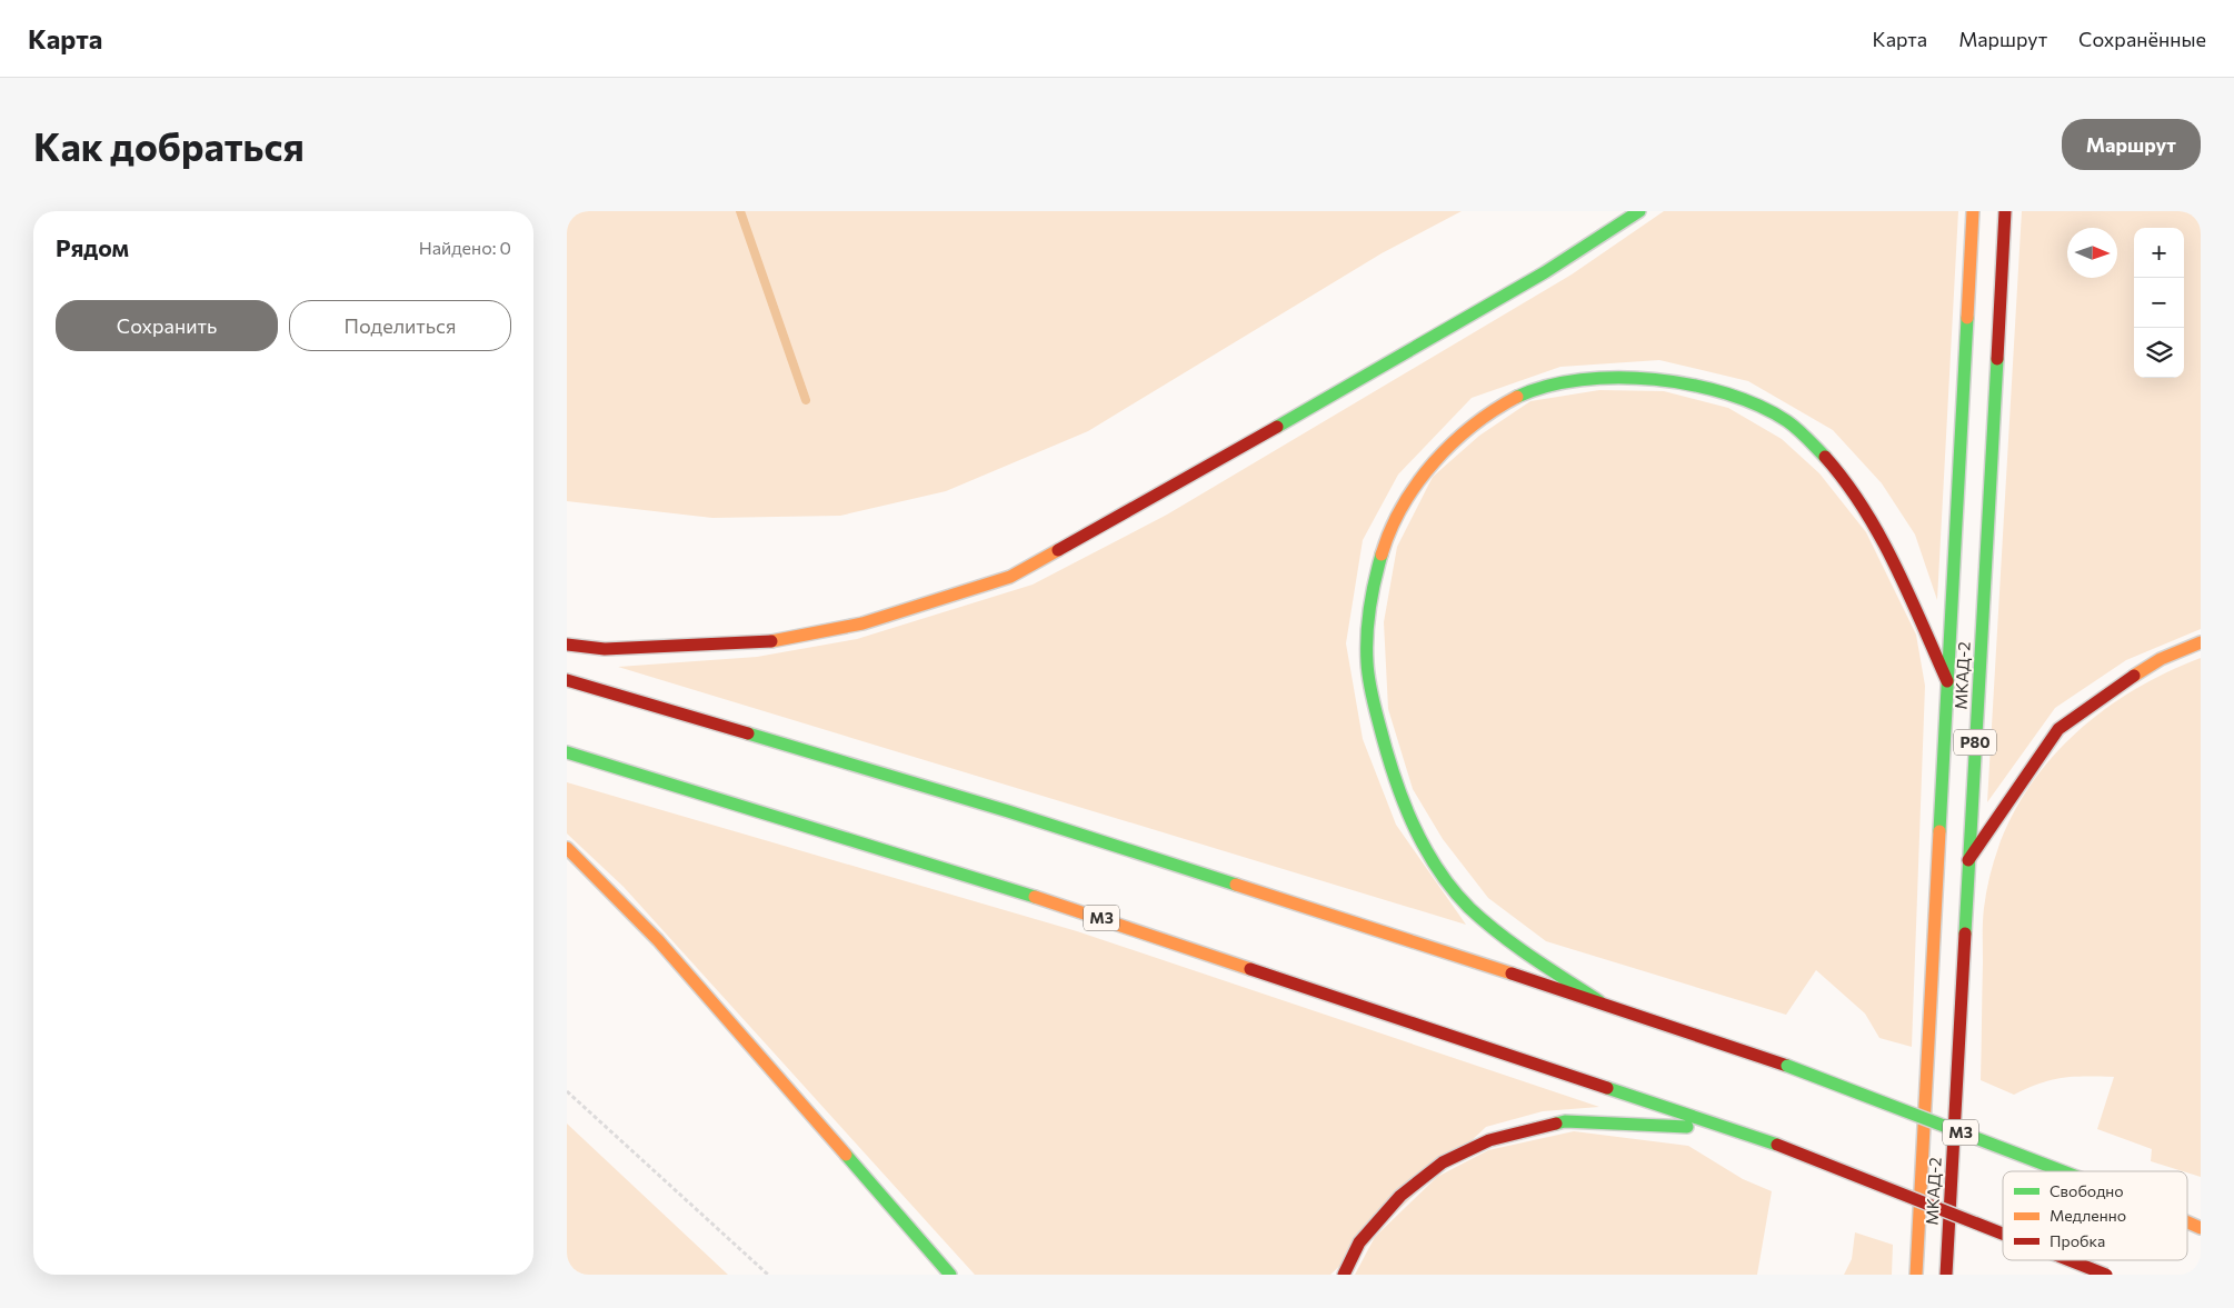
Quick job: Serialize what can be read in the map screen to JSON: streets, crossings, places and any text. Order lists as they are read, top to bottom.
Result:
{
  "streets": {
    "highway": ["МКАД-2", "Р80", "М3"]
  },
  "legend": ["Свободно", "Медленно", "Пробка"],
  "north": "right",
  "page": {
    "header": "Карта",
    "nav": ["Карта", "Маршрут", "Сохранённые"],
    "buttons": [
      "Маршрут",
      ["Сохранить", "Поделиться"]
    ],
    "title": "Как добраться",
    "heading": ["Рядом", "Найдено: 0"],
    "map_buttons": ["+", "−"]
  }
}
